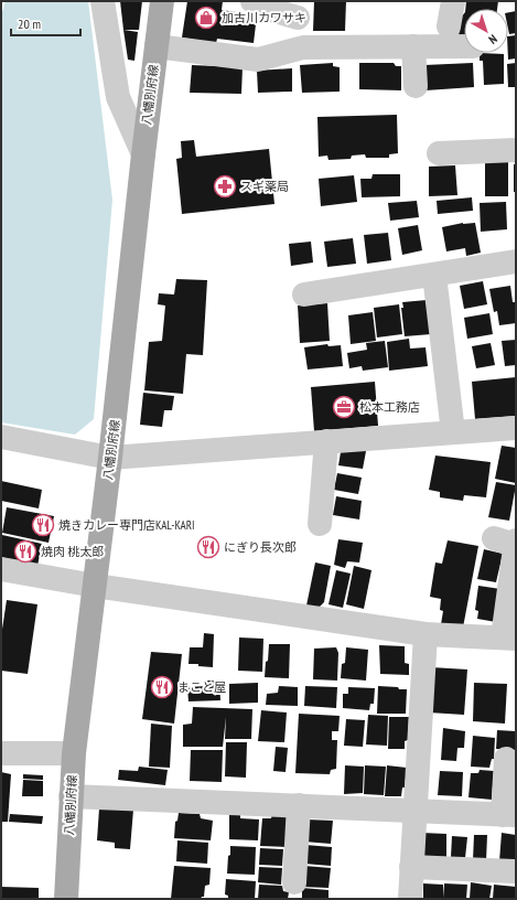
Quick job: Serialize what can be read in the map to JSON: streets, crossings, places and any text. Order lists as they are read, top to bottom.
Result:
{
  "streets": {
    "main road": ["八幡別府線"]
  },
  "places": {
    "shop": ["加古川カワサキ"],
    "pharmacy": ["スギ薬局"],
    "office": ["松本工務店"],
    "restaurant": [
      "焼きカレー専門店KAL-KARI",
      "にぎり長次郎",
      "焼肉 桃太郎",
      "まこと屋"
    ]
  },
  "scale_bar": "20 m",
  "north": "bottom right"
}
